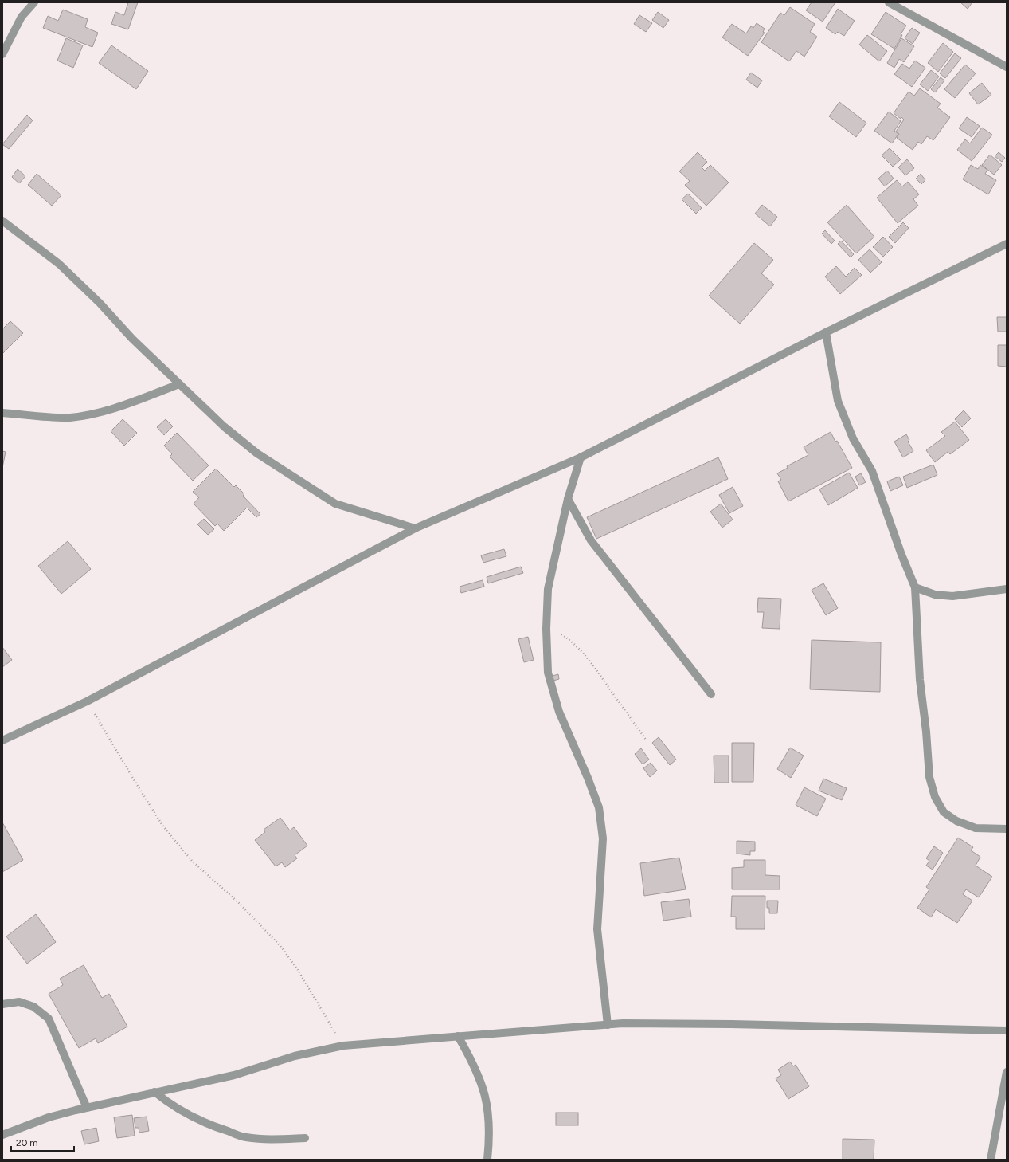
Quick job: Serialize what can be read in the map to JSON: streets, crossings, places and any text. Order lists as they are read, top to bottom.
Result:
{
  "scale_bar": "20 m"
}
